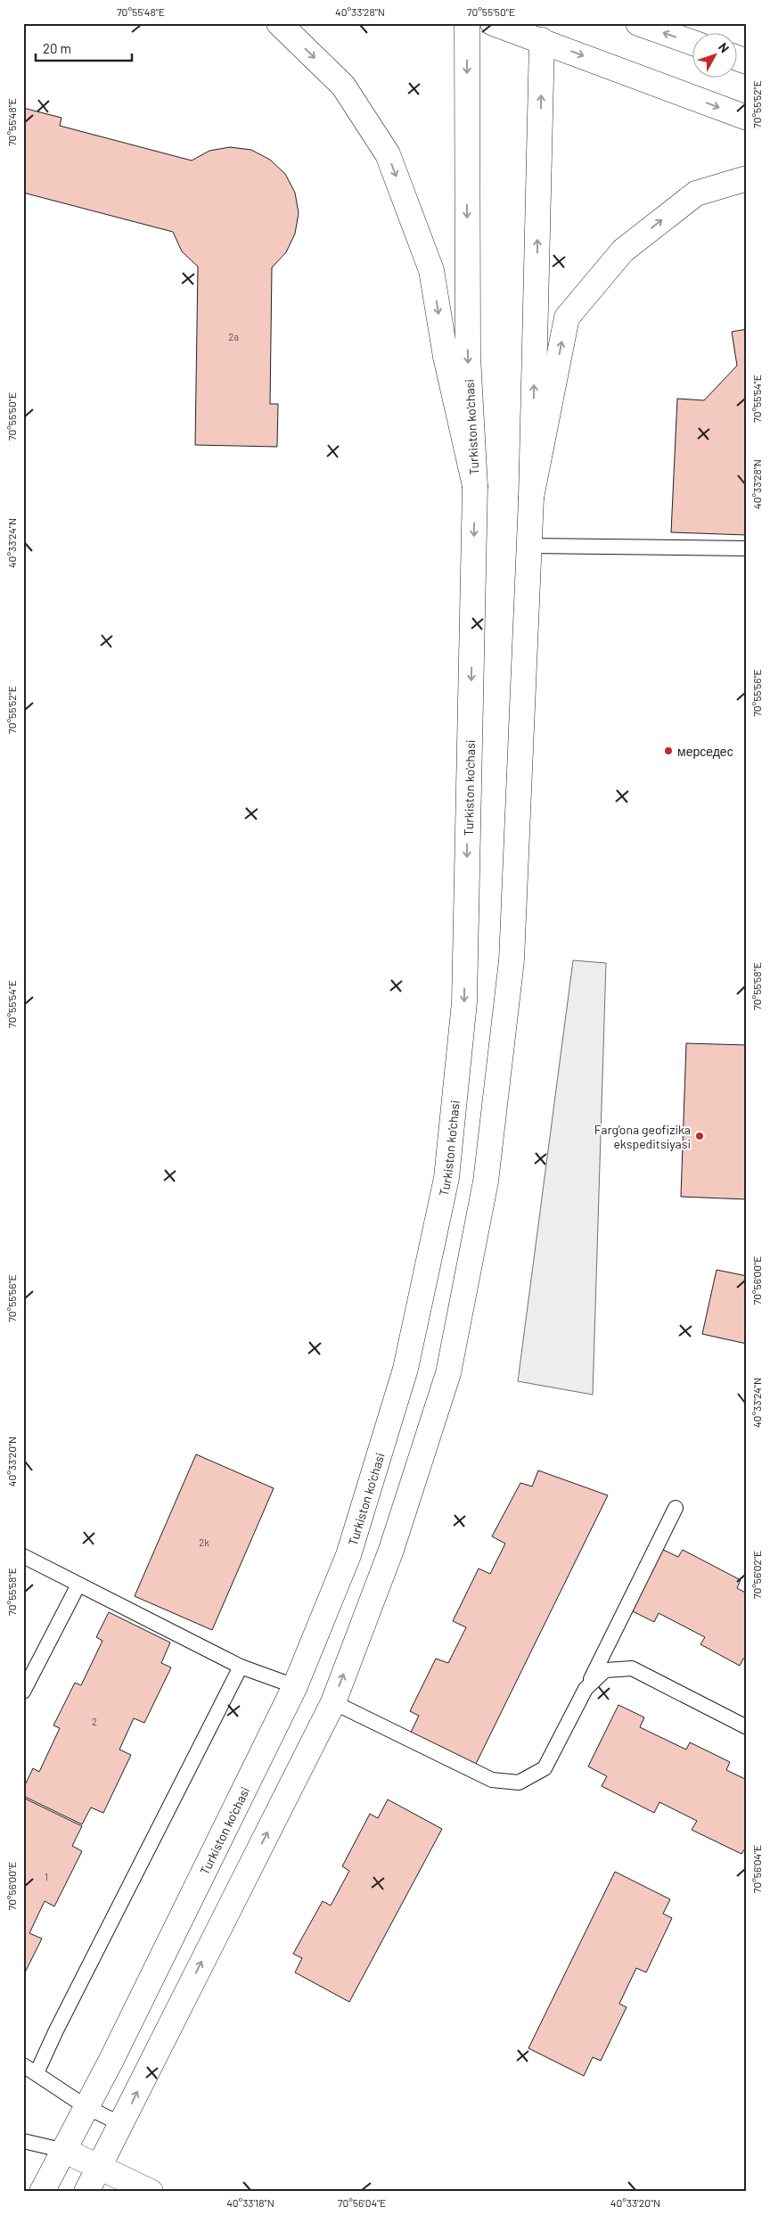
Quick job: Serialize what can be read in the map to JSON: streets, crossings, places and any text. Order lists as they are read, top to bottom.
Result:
{
  "streets": {
    "main road": ["Turkiston ko'chasi"]
  },
  "places": ["мерседес", "Farg'ona geofizika ekspeditsiyasi"],
  "house_numbers": [
    "2a",
    "2k",
    "2",
    "1"
  ],
  "scale_bar": "20 m",
  "north": "top right",
  "coordinates": [
    "70°55'48\"E",
    "40°33'28\"N",
    "70°55'50\"E",
    "70°55'52\"E",
    "70°55'54\"E",
    "40°33'24\"N",
    "70°55'56\"E",
    "70°55'58\"E",
    "70°56'00\"E",
    "40°33'20\"N",
    "70°56'02\"E",
    "70°56'04\"E",
    "40°33'18\"N"
  ]
}
